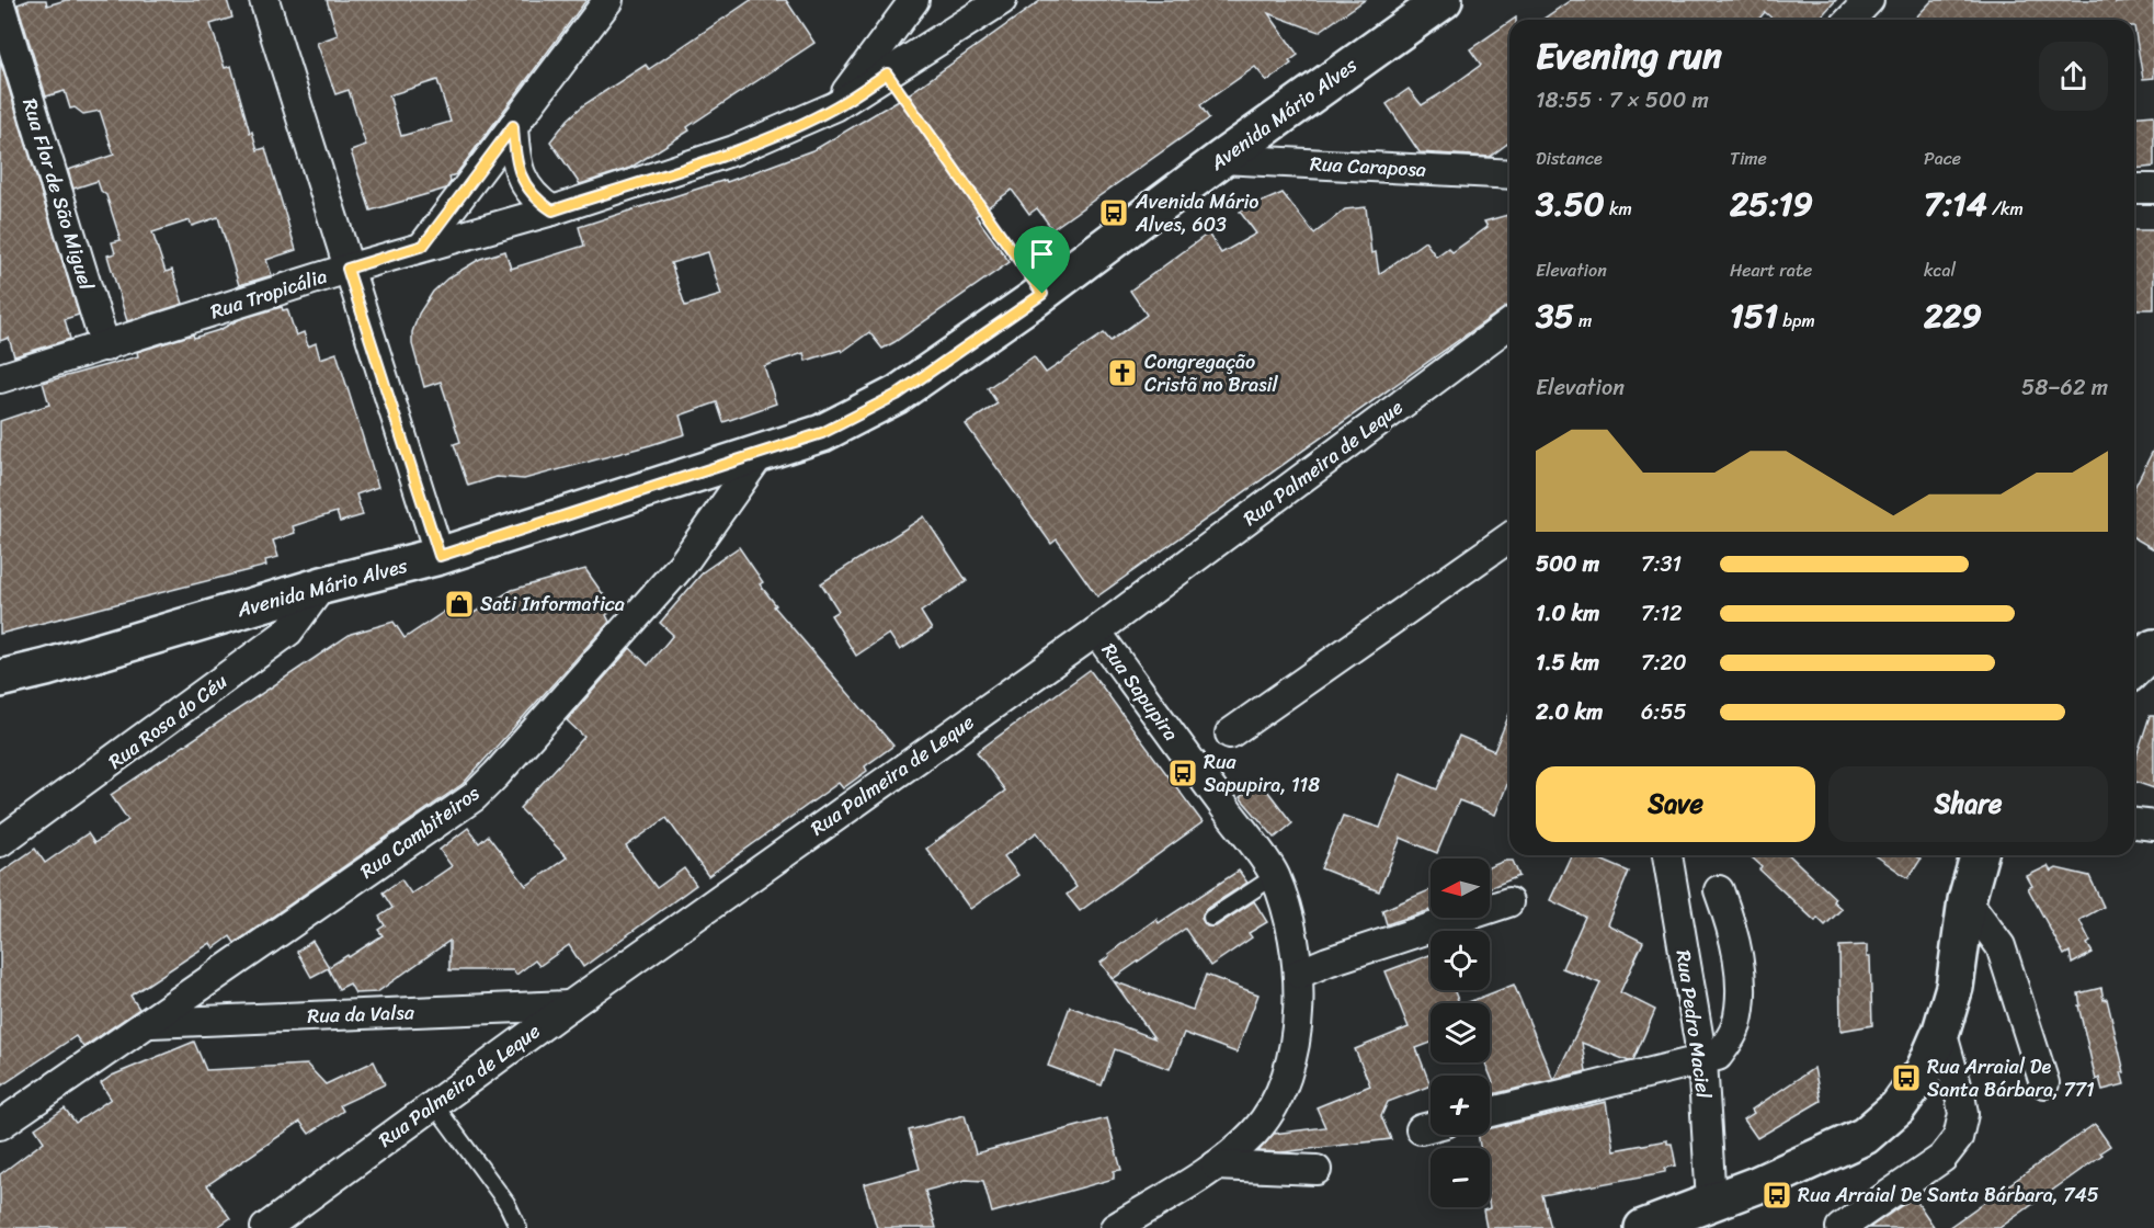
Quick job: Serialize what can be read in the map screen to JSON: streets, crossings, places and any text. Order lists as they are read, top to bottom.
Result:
{
  "streets": {
    "street": [
      "Avenida Mário Alves",
      "Rua Caraposa",
      "Rua Flor de São Miguel",
      "Rua Tropicália",
      "Rua Palmeira de Leque",
      "Rua Sapupira",
      "Rua Rosa do Céu",
      "Rua Cambiteiros",
      "Rua da Valsa",
      "Rua Pedro Maciel"
    ]
  },
  "crossings": [
    ["Avenida Mário Alves", "Rua Caraposa"],
    ["Avenida Mário Alves", "Rua Rosa do Céu"],
    ["Avenida Mário Alves", "Rua Cambiteiros"],
    ["Rua Flor de São Miguel", "Rua Tropicália"],
    ["Rua Palmeira de Leque", "Rua Sapupira"],
    ["Rua Palmeira de Leque", "Rua da Valsa"],
    ["Rua Cambiteiros", "Rua da Valsa"]
  ],
  "places": {
    "bus stop": [
      "Avenida Mário Alves, 603",
      "Rua Sapupira, 118",
      "Rua Arraial De Santa Bárbara, 771",
      "Rua Arraial De Santa Bárbara, 745"
    ],
    "church": ["Congregação Cristã no Brasil"],
    "shop": ["Sati Informatica"]
  },
  "north": "left",
  "page": {
    "heading": ["Evening run", "18:55 · 7 × 500 m"],
    "stats": [
      ["Distance", "3.50 km"],
      ["Time", "25:19"],
      ["Pace", "7:14 /km"],
      ["Elevation", "35 m"],
      ["Heart rate", "151 bpm"],
      ["kcal", "229"]
    ],
    "chart": ["Elevation", "58–62 m"],
    "list": [
      {
        "name": "500 m",
        "note": "7:31"
      },
      {
        "name": "1.0 km",
        "note": "7:12"
      },
      {
        "name": "1.5 km",
        "note": "7:20"
      },
      {
        "name": "2.0 km",
        "note": "6:55"
      }
    ],
    "buttons": ["Save", "Share"],
    "map_buttons": ["+", "−"]
  }
}
